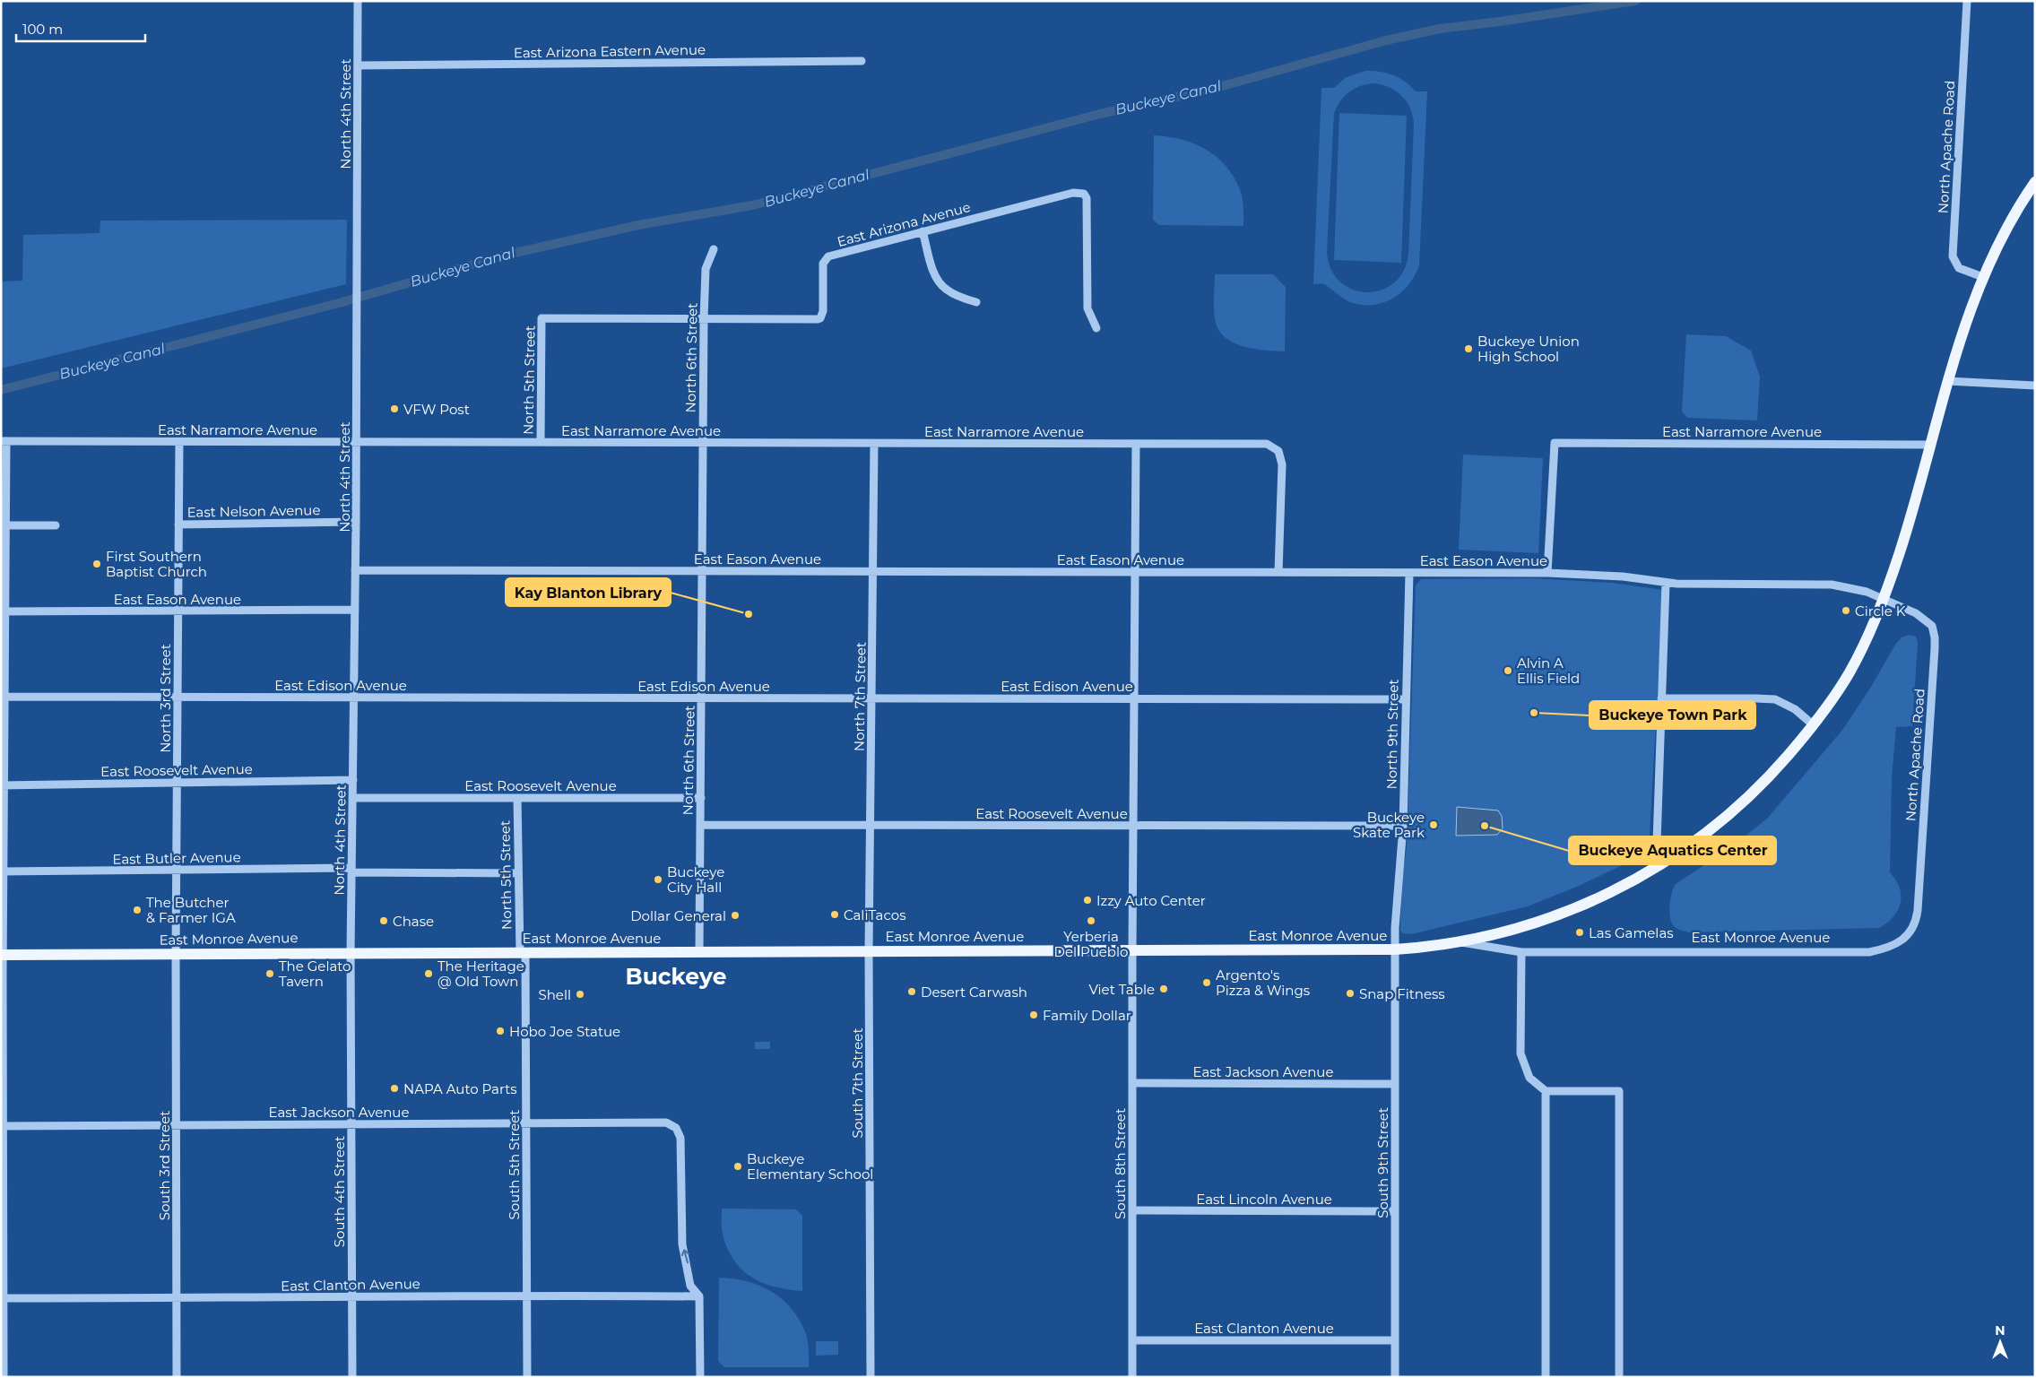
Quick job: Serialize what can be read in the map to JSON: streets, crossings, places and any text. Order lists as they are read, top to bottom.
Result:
{
  "streets": {
    "main road": ["East Monroe Avenue"],
    "street": [
      "East Arizona Eastern Avenue",
      "North 4th Street",
      "North Apache Road",
      "East Arizona Avenue",
      "North 6th Street",
      "North 5th Street",
      "East Narramore Avenue",
      "East Nelson Avenue",
      "East Eason Avenue",
      "East Edison Avenue",
      "North 7th Street",
      "North 3rd Street",
      "North 9th Street",
      "East Roosevelt Avenue",
      "East Butler Avenue",
      "East Jackson Avenue",
      "South 7th Street",
      "South 9th Street",
      "South 8th Street",
      "South 5th Street",
      "South 3rd Street",
      "South 4th Street",
      "East Lincoln Avenue",
      "East Clanton Avenue"
    ]
  },
  "crossings": [
    ["East Arizona Eastern Avenue", "North 4th Street"],
    ["North 4th Street", "East Narramore Avenue"],
    ["North 4th Street", "East Nelson Avenue"],
    ["North 4th Street", "East Eason Avenue"],
    ["North 4th Street", "East Edison Avenue"],
    ["North 4th Street", "East Roosevelt Avenue"],
    ["North 4th Street", "East Butler Avenue"],
    ["North 4th Street", "East Monroe Avenue"],
    ["North 4th Street", "South 4th Street"],
    ["North Apache Road", "East Eason Avenue"],
    ["North Apache Road", "East Monroe Avenue"],
    ["East Arizona Avenue", "North 6th Street"],
    ["East Arizona Avenue", "North 5th Street"],
    ["North 6th Street", "East Narramore Avenue"],
    ["North 6th Street", "East Eason Avenue"],
    ["North 6th Street", "East Edison Avenue"],
    ["North 6th Street", "East Roosevelt Avenue"],
    ["North 6th Street", "East Monroe Avenue"],
    ["North 5th Street", "East Narramore Avenue"],
    ["North 5th Street", "East Roosevelt Avenue"],
    ["North 5th Street", "East Butler Avenue"],
    ["North 5th Street", "East Monroe Avenue"],
    ["North 5th Street", "South 5th Street"],
    ["East Narramore Avenue", "East Eason Avenue"],
    ["East Narramore Avenue", "North 7th Street"],
    ["East Narramore Avenue", "North 3rd Street"],
    ["East Narramore Avenue", "South 8th Street"],
    ["East Nelson Avenue", "North 3rd Street"],
    ["East Eason Avenue", "North 7th Street"],
    ["East Eason Avenue", "North 3rd Street"],
    ["East Eason Avenue", "North 9th Street"],
    ["East Eason Avenue", "South 8th Street"],
    ["East Edison Avenue", "North 7th Street"],
    ["East Edison Avenue", "North 3rd Street"],
    ["East Edison Avenue", "North 9th Street"],
    ["East Edison Avenue", "South 8th Street"],
    ["North 7th Street", "East Roosevelt Avenue"],
    ["North 7th Street", "East Monroe Avenue"],
    ["North 7th Street", "South 7th Street"],
    ["North 3rd Street", "East Roosevelt Avenue"],
    ["North 3rd Street", "East Butler Avenue"],
    ["North 3rd Street", "East Monroe Avenue"],
    ["North 3rd Street", "South 3rd Street"],
    ["North 9th Street", "East Roosevelt Avenue"],
    ["North 9th Street", "East Monroe Avenue"],
    ["North 9th Street", "South 9th Street"],
    ["East Roosevelt Avenue", "South 8th Street"],
    ["East Monroe Avenue", "South 7th Street"],
    ["East Monroe Avenue", "South 9th Street"],
    ["East Monroe Avenue", "South 8th Street"],
    ["East Monroe Avenue", "South 5th Street"],
    ["East Monroe Avenue", "South 3rd Street"],
    ["East Monroe Avenue", "South 4th Street"],
    ["East Jackson Avenue", "South 9th Street"],
    ["East Jackson Avenue", "South 8th Street"],
    ["East Jackson Avenue", "South 5th Street"],
    ["East Jackson Avenue", "South 3rd Street"],
    ["East Jackson Avenue", "South 4th Street"],
    ["East Jackson Avenue", "East Clanton Avenue"],
    ["South 9th Street", "East Lincoln Avenue"],
    ["South 9th Street", "East Clanton Avenue"],
    ["South 8th Street", "East Lincoln Avenue"],
    ["South 8th Street", "East Clanton Avenue"],
    ["South 5th Street", "East Clanton Avenue"],
    ["South 3rd Street", "East Clanton Avenue"],
    ["South 4th Street", "East Clanton Avenue"]
  ],
  "districts": ["Buckeye"],
  "water": ["Buckeye Canal"],
  "places": [
    "Buckeye Union High School",
    "VFW Post",
    "First Southern Baptist Church",
    "Circle K",
    "Kay Blanton Library",
    "Alvin A Ellis Field",
    "Buckeye Town Park",
    "Buckeye Skate Park",
    "Buckeye Aquatics Center",
    "Buckeye City Hall",
    "Izzy Auto Center",
    "The Butcher & Farmer IGA",
    "CaliTacos",
    "Dollar General",
    "Chase",
    "Yerberia Del Pueblo",
    "Las Gamelas",
    "The Gelato Tavern",
    "The Heritage @ Old Town",
    "Argento's Pizza & Wings",
    "Viet Table",
    "Desert Carwash",
    "Snap Fitness",
    "Shell",
    "Family Dollar",
    "Hobo Joe Statue",
    "NAPA Auto Parts",
    "Buckeye Elementary School"
  ],
  "scale_bar": "100 m",
  "north": "top"
}
